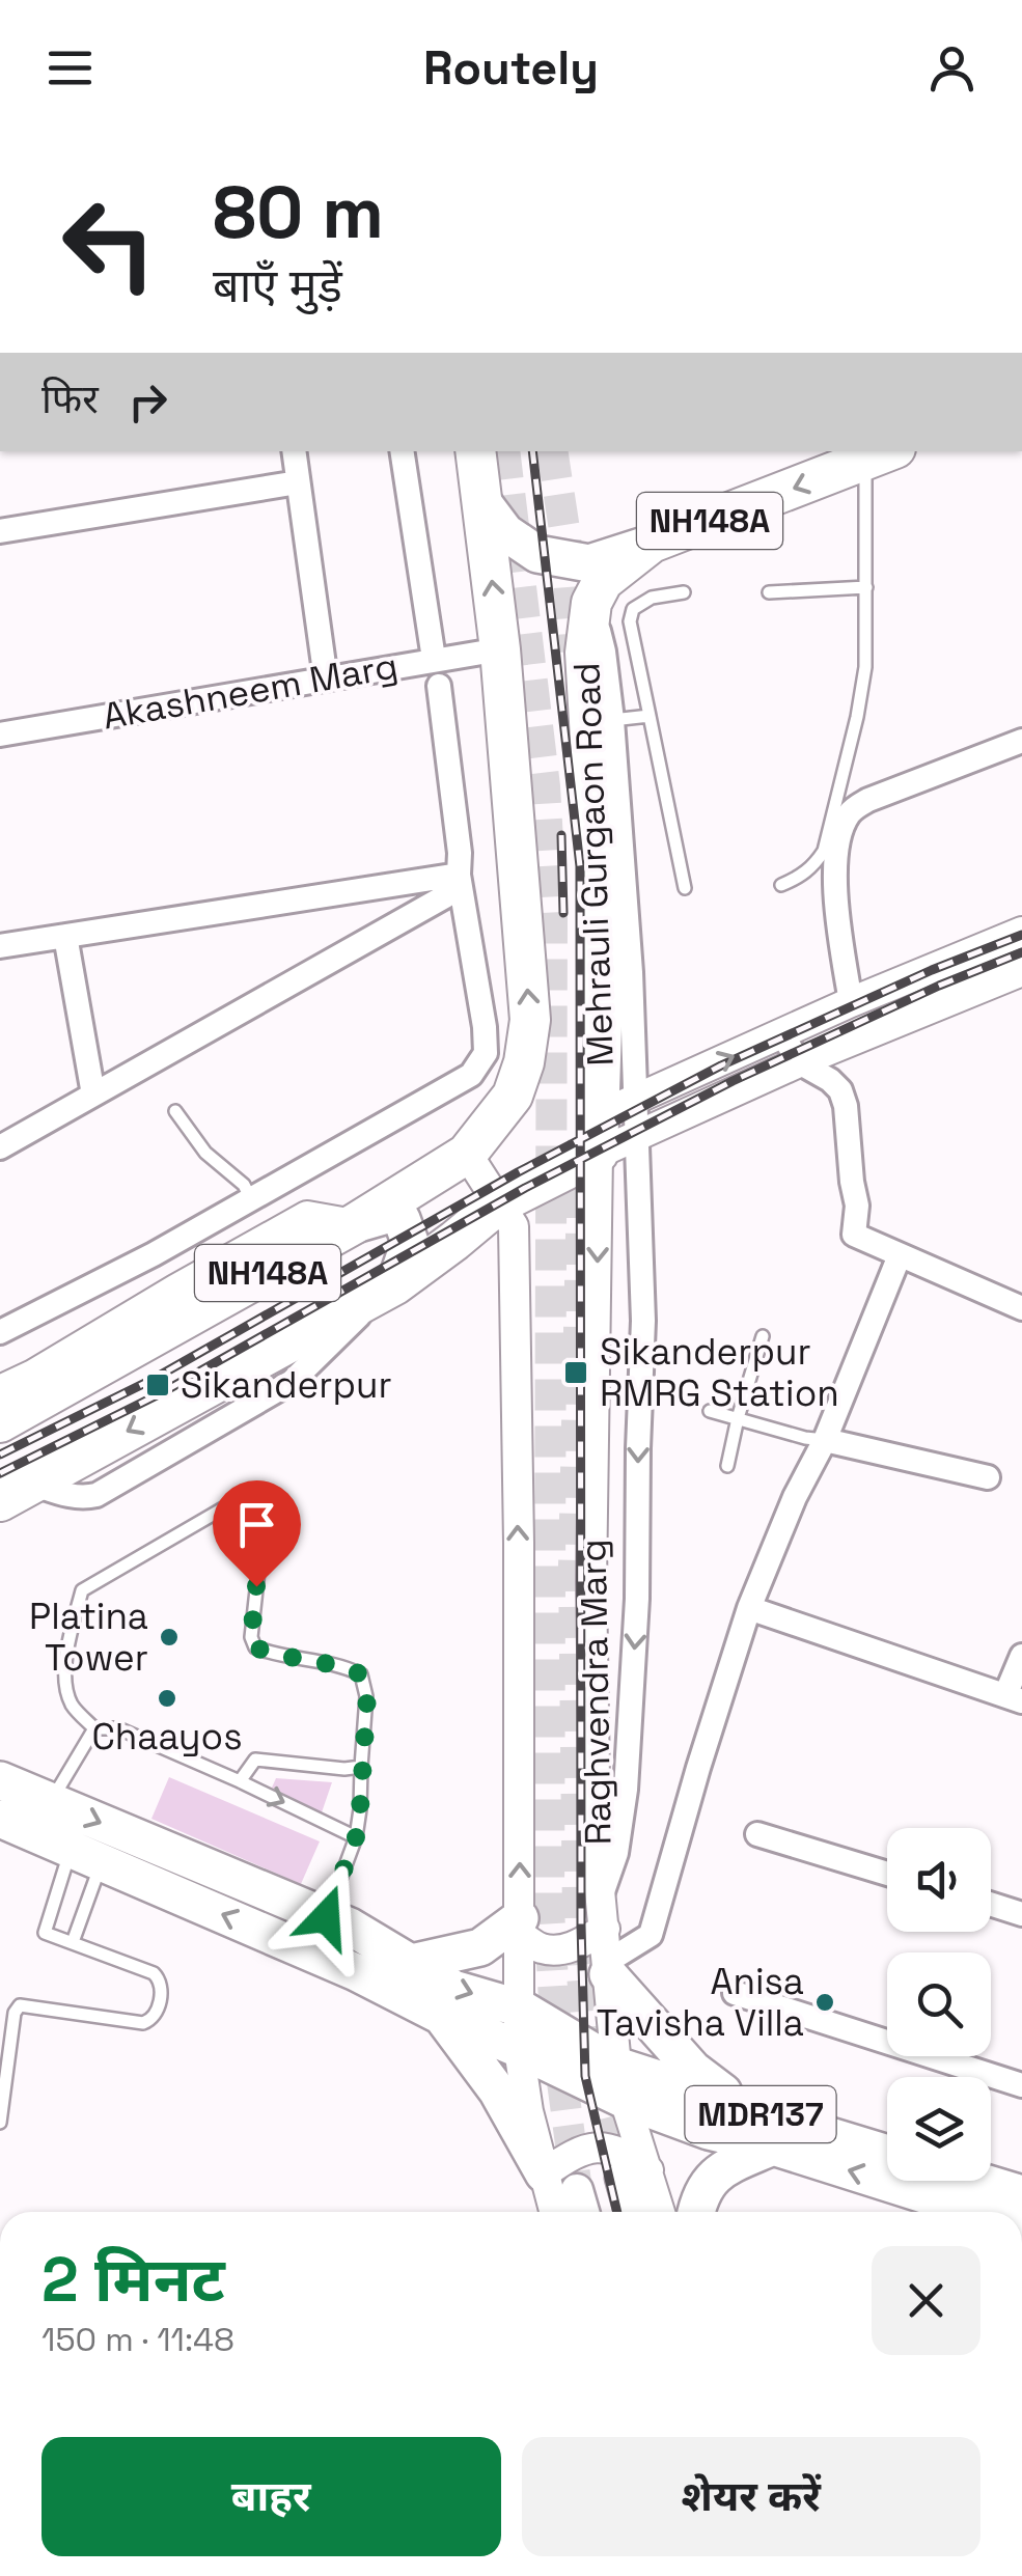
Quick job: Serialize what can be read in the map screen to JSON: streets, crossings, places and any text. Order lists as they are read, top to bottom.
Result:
{
  "streets": {
    "highway": ["NH148A", "Mehrauli Gurgaon Road"],
    "main road": ["MDR137"],
    "street": ["Akashneem Marg", "Raghvendra Marg"]
  },
  "crossings": [
    ["NH148A", "Mehrauli Gurgaon Road"],
    ["NH148A", "Raghvendra Marg"],
    ["Akashneem Marg", "Mehrauli Gurgaon Road"],
    ["Mehrauli Gurgaon Road", "Raghvendra Marg"],
    ["Raghvendra Marg", "MDR137"]
  ],
  "places": {
    "transit": ["Sikanderpur RMRG Station", "Sikanderpur"],
    "other": ["Platina Tower", "Chaayos", "Anisa Tavisha Villa"]
  },
  "page": {
    "header": "Routely",
    "turn": ["80 m", "बाएँ मुड़ें"],
    "then": "फिर",
    "heading": ["2 मिनट", "150 m · 11:48"],
    "buttons": ["बाहर", "शेयर करें"]
  }
}
